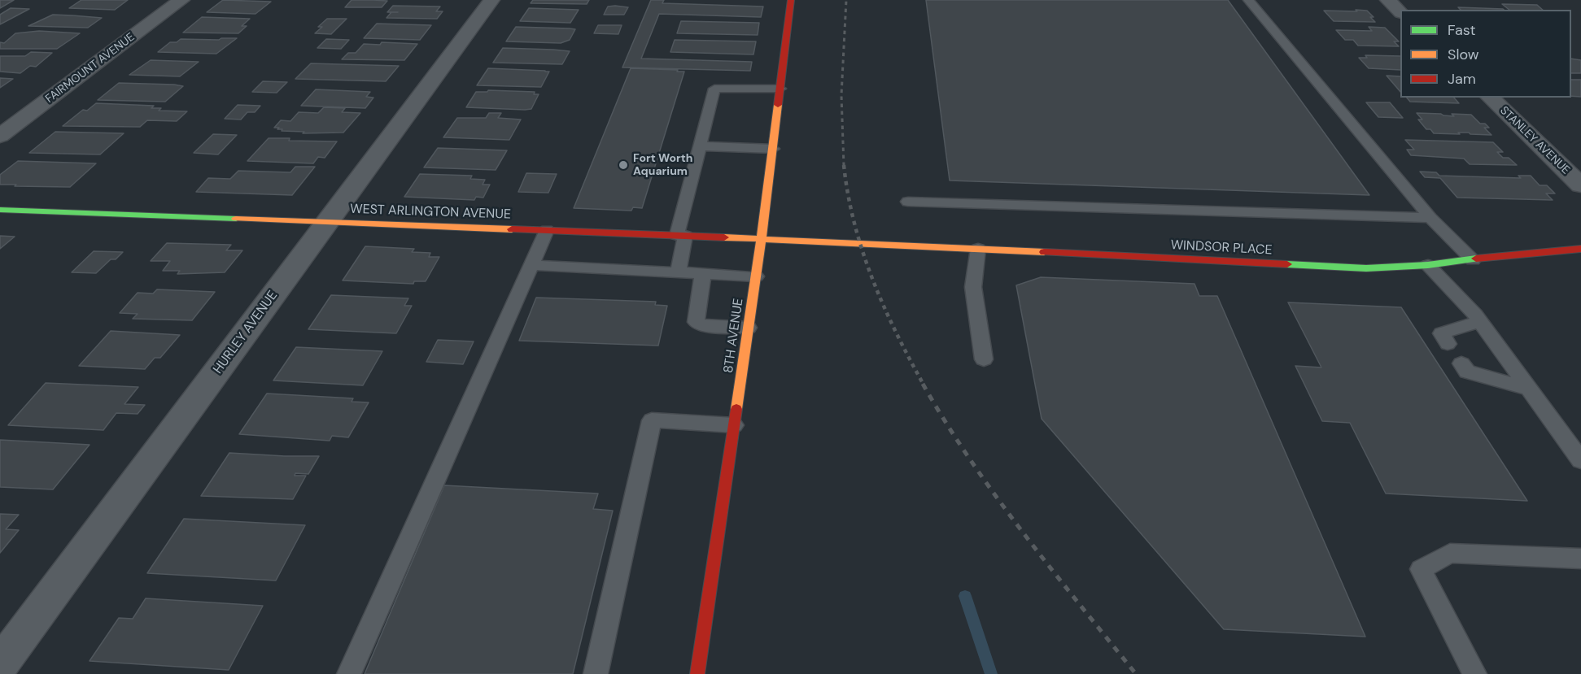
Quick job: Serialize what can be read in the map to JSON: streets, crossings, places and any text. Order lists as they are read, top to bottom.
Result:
{
  "streets": {
    "street": [
      "FAIRMOUNT AVENUE",
      "STANLEY AVENUE",
      "WEST ARLINGTON AVENUE",
      "WINDSOR PLACE",
      "HURLEY AVENUE",
      "8TH AVENUE"
    ]
  },
  "crossings": [
    ["WEST ARLINGTON AVENUE", "WINDSOR PLACE"],
    ["WEST ARLINGTON AVENUE", "HURLEY AVENUE"],
    ["WEST ARLINGTON AVENUE", "8TH AVENUE"]
  ],
  "places": ["Fort Worth Aquarium"],
  "legend": ["Fast", "Slow", "Jam"]
}
